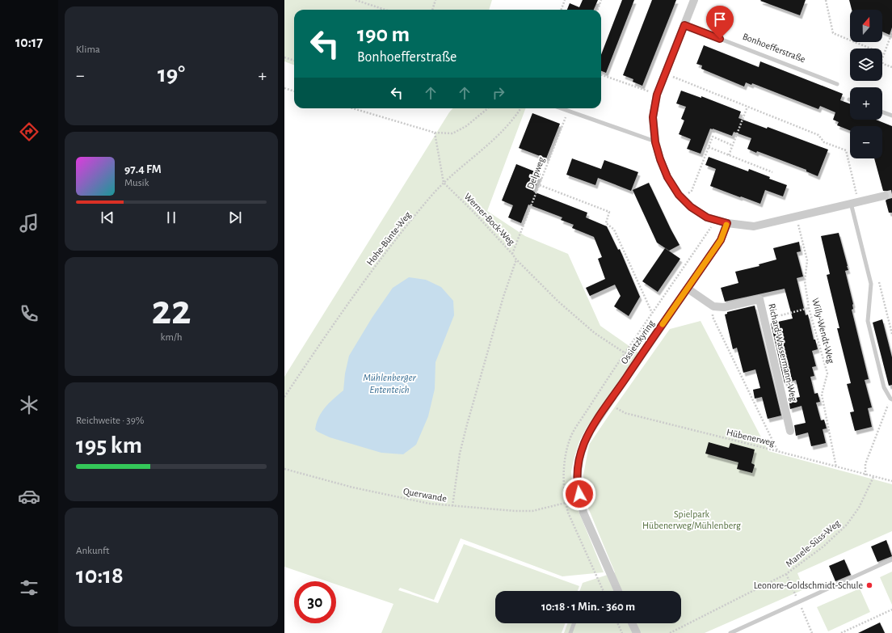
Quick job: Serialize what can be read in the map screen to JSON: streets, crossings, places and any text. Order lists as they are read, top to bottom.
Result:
{
  "streets": {
    "street": ["Ossietzkyring", "Richard-Wassermann-Weg"],
    "lane": ["Bonhoefferstraße"],
    "path": [
      "Delpweg",
      "Werner-Bock-Weg",
      "Hohe-Bünte-Weg",
      "Willy-Wendt-Weg",
      "Hübenerweg",
      "Querwande",
      "Manele-Süss-Weg"
    ]
  },
  "crossings": [
    ["Delpweg", "Werner-Bock-Weg"],
    ["Werner-Bock-Weg", "Hohe-Bünte-Weg"],
    ["Werner-Bock-Weg", "Ossietzkyring"],
    ["Willy-Wendt-Weg", "Hübenerweg"],
    ["Ossietzkyring", "Hübenerweg"],
    ["Hübenerweg", "Manele-Süss-Weg"]
  ],
  "water": ["Mühlenberger Ententeich"],
  "parks": ["Spielpark Hübenerweg/Mühlenberg"],
  "places": ["Leonore-Goldschmidt-Schule"],
  "north": "top",
  "page": {
    "tabs": "10:17",
    "tile": [
      "Klima",
      ["22", "km/h"],
      ["Reichweite · 39%", "195 km"],
      ["Ankunft", "10:18"]
    ],
    "map_buttons": ["+", "−"],
    "turn": ["190 m", "Bonhoefferstraße"],
    "heat": ["−", "19°", "+"],
    "song": ["97.4 FM", "Musik"],
    "limit": "30",
    "trip": "10:18 · 1 Min. · 360 m"
  }
}
